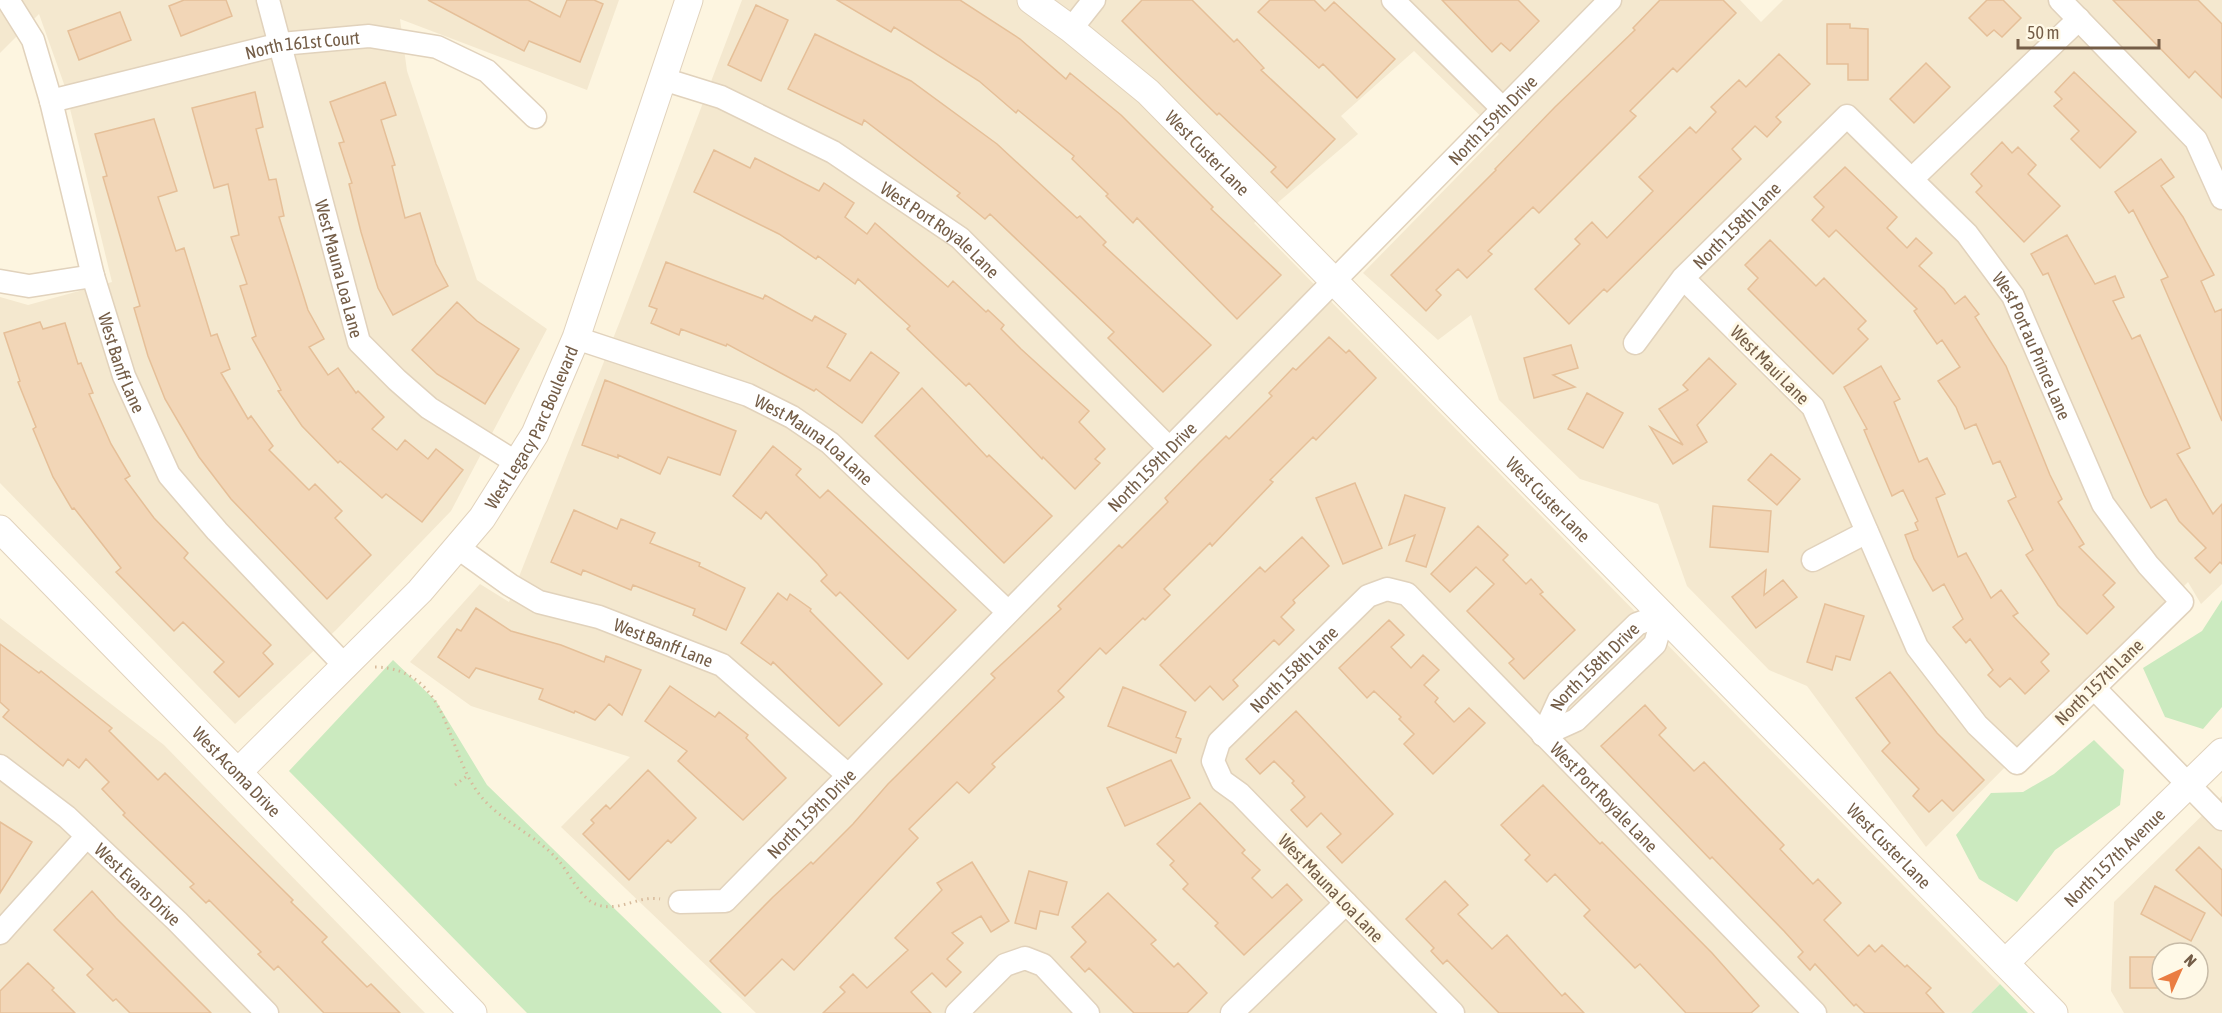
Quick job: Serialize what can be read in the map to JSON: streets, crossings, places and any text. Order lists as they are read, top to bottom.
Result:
{
  "streets": {
    "street": [
      "North 161st Court",
      "North 159th Drive",
      "West Custer Lane",
      "North 158th Lane",
      "West Port Royale Lane",
      "West Mauna Loa Lane",
      "West Port au Prince Lane",
      "West Banff Lane",
      "West Maui Lane",
      "West Legacy Parc Boulevard",
      "North 158th Drive",
      "North 157th Lane",
      "West Acoma Drive",
      "North 157th Avenue",
      "West Evans Drive"
    ]
  },
  "crossings": [
    ["North 161st Court", "West Mauna Loa Lane"],
    ["North 161st Court", "West Banff Lane"],
    ["North 159th Drive", "West Custer Lane"],
    ["North 159th Drive", "West Port Royale Lane"],
    ["North 159th Drive", "West Mauna Loa Lane"],
    ["North 159th Drive", "West Banff Lane"],
    ["West Custer Lane", "North 158th Drive"],
    ["West Custer Lane", "North 157th Avenue"],
    ["North 158th Lane", "West Port Royale Lane"],
    ["North 158th Lane", "West Mauna Loa Lane"],
    ["North 158th Lane", "West Port au Prince Lane"],
    ["North 158th Lane", "West Maui Lane"],
    ["West Port Royale Lane", "West Legacy Parc Boulevard"],
    ["West Port Royale Lane", "North 158th Drive"],
    ["West Mauna Loa Lane", "West Legacy Parc Boulevard"],
    ["West Port au Prince Lane", "North 157th Lane"],
    ["West Banff Lane", "West Legacy Parc Boulevard"],
    ["West Maui Lane", "North 157th Lane"],
    ["West Legacy Parc Boulevard", "West Acoma Drive"]
  ],
  "scale_bar": "50 m",
  "north": "top right"
}
